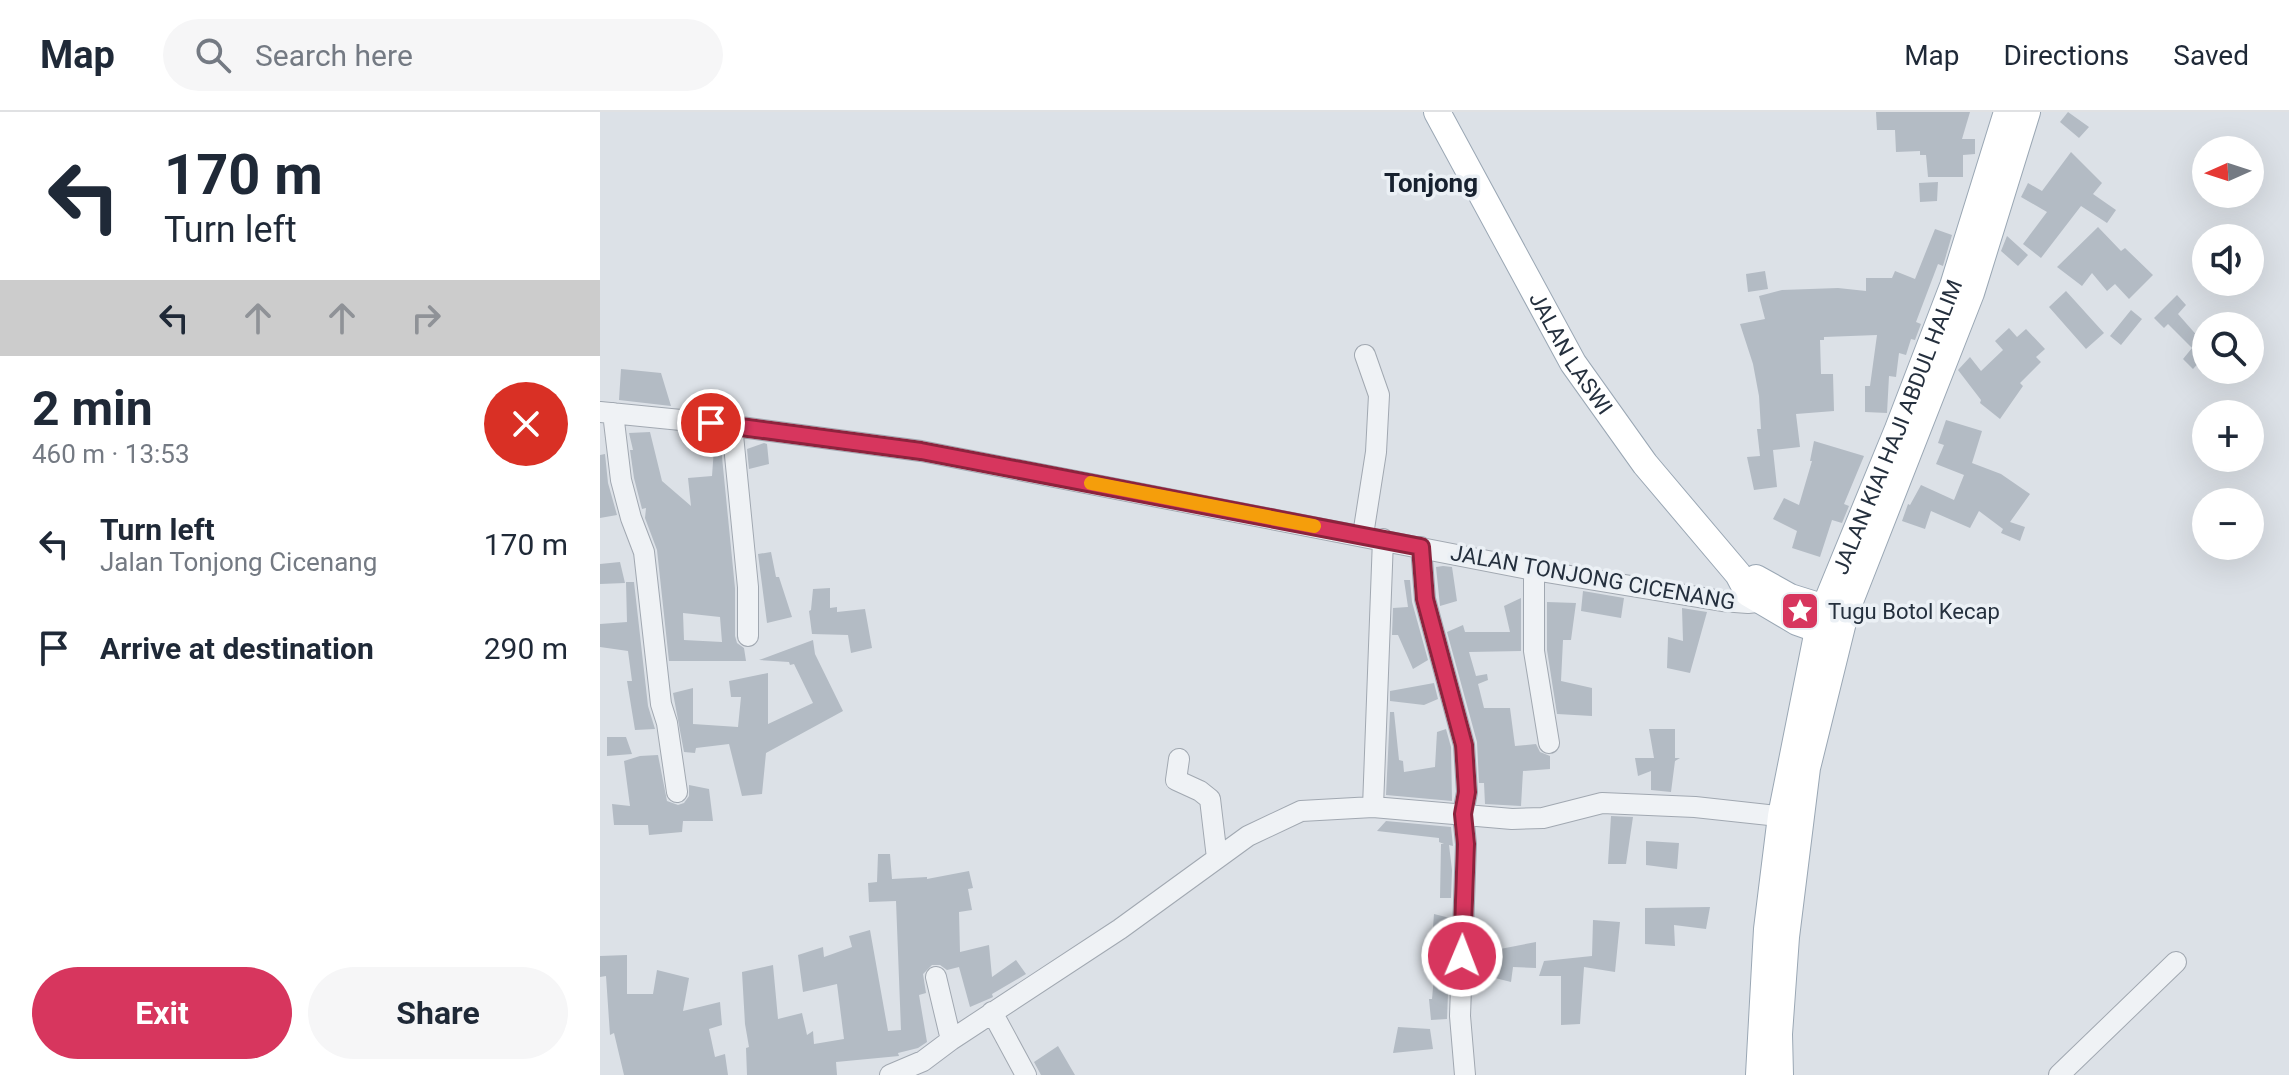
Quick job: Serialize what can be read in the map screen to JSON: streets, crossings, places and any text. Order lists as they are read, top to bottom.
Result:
{
  "streets": {
    "main road": ["JALAN LASWI", "JALAN KIAI HAJI ABDUL HALIM"],
    "street": ["JALAN TONJONG CICENANG"]
  },
  "crossings": [
    ["JALAN LASWI", "JALAN KIAI HAJI ABDUL HALIM"],
    ["JALAN LASWI", "JALAN TONJONG CICENANG"]
  ],
  "districts": ["Tonjong"],
  "places": {
    "place": ["Tugu Botol Kecap"]
  },
  "north": "left",
  "page": {
    "header": "Map",
    "search": "Search here",
    "nav": ["Map", "Directions", "Saved"],
    "turn": ["170 m", "Turn left"],
    "map_buttons": ["+", "−"],
    "heading": ["2 min", "460 m · 13:53"],
    "list": [
      {
        "name": "Turn left",
        "note": "Jalan Tonjong Cicenang",
        "value": "170 m"
      },
      {
        "name": "Arrive at destination",
        "value": "290 m"
      }
    ],
    "buttons": ["Exit", "Share"]
  }
}
